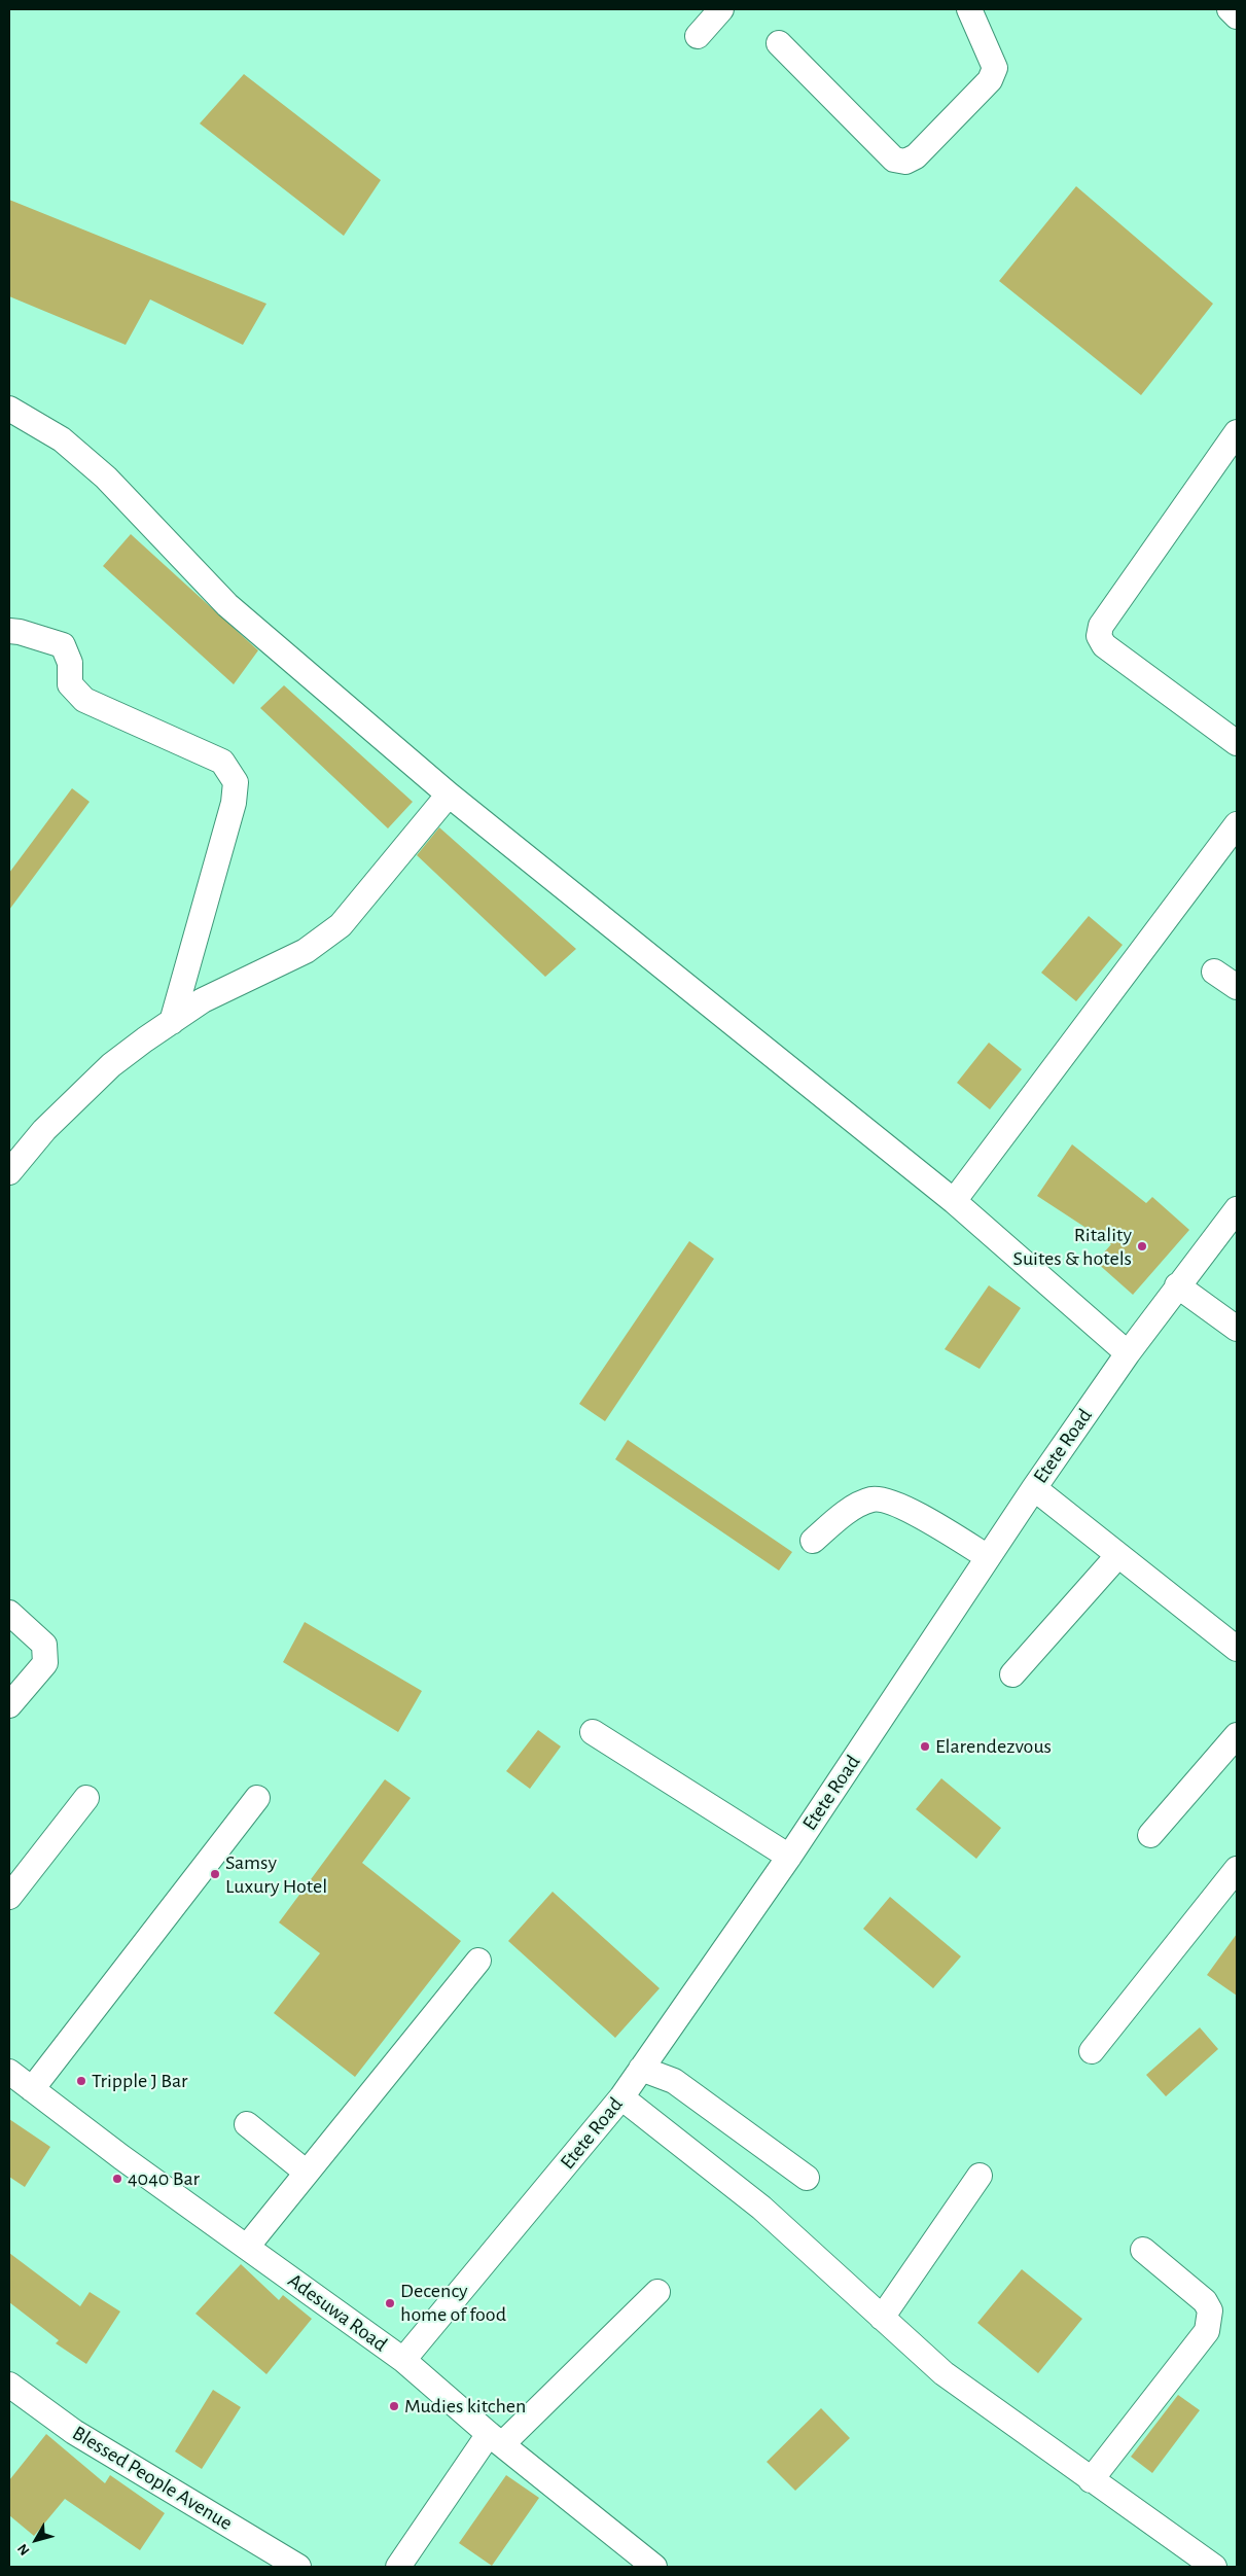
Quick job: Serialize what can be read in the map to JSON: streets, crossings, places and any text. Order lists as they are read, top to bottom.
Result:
{
  "streets": {
    "street": ["Etete Road", "Adesuwa Road", "Blessed People Avenue"]
  },
  "crossings": [
    ["Etete Road", "Adesuwa Road"]
  ],
  "places": [
    "Ritality Suites & hotels",
    "Elarendezvous",
    "Samsy Luxury Hotel",
    "Tripple J Bar",
    "4040 Bar",
    "Decency home of food",
    "Mudies kitchen"
  ],
  "north": "bottom left"
}
